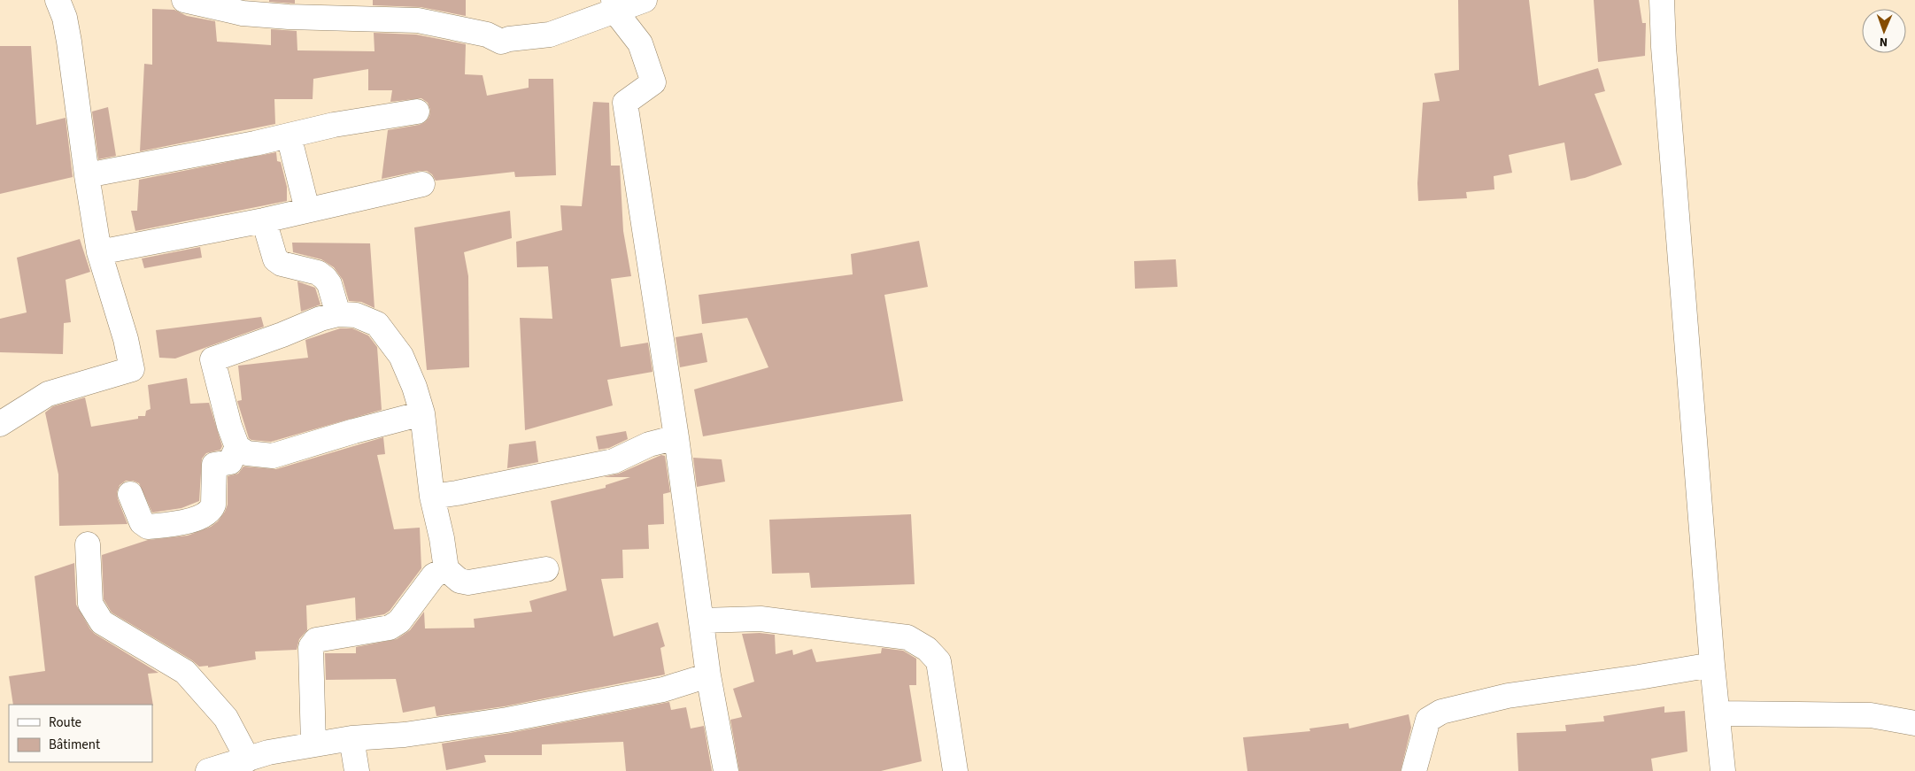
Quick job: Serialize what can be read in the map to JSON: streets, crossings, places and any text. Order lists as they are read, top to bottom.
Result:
{
  "legend": ["Route", "Bâtiment"],
  "north": "bottom"
}
